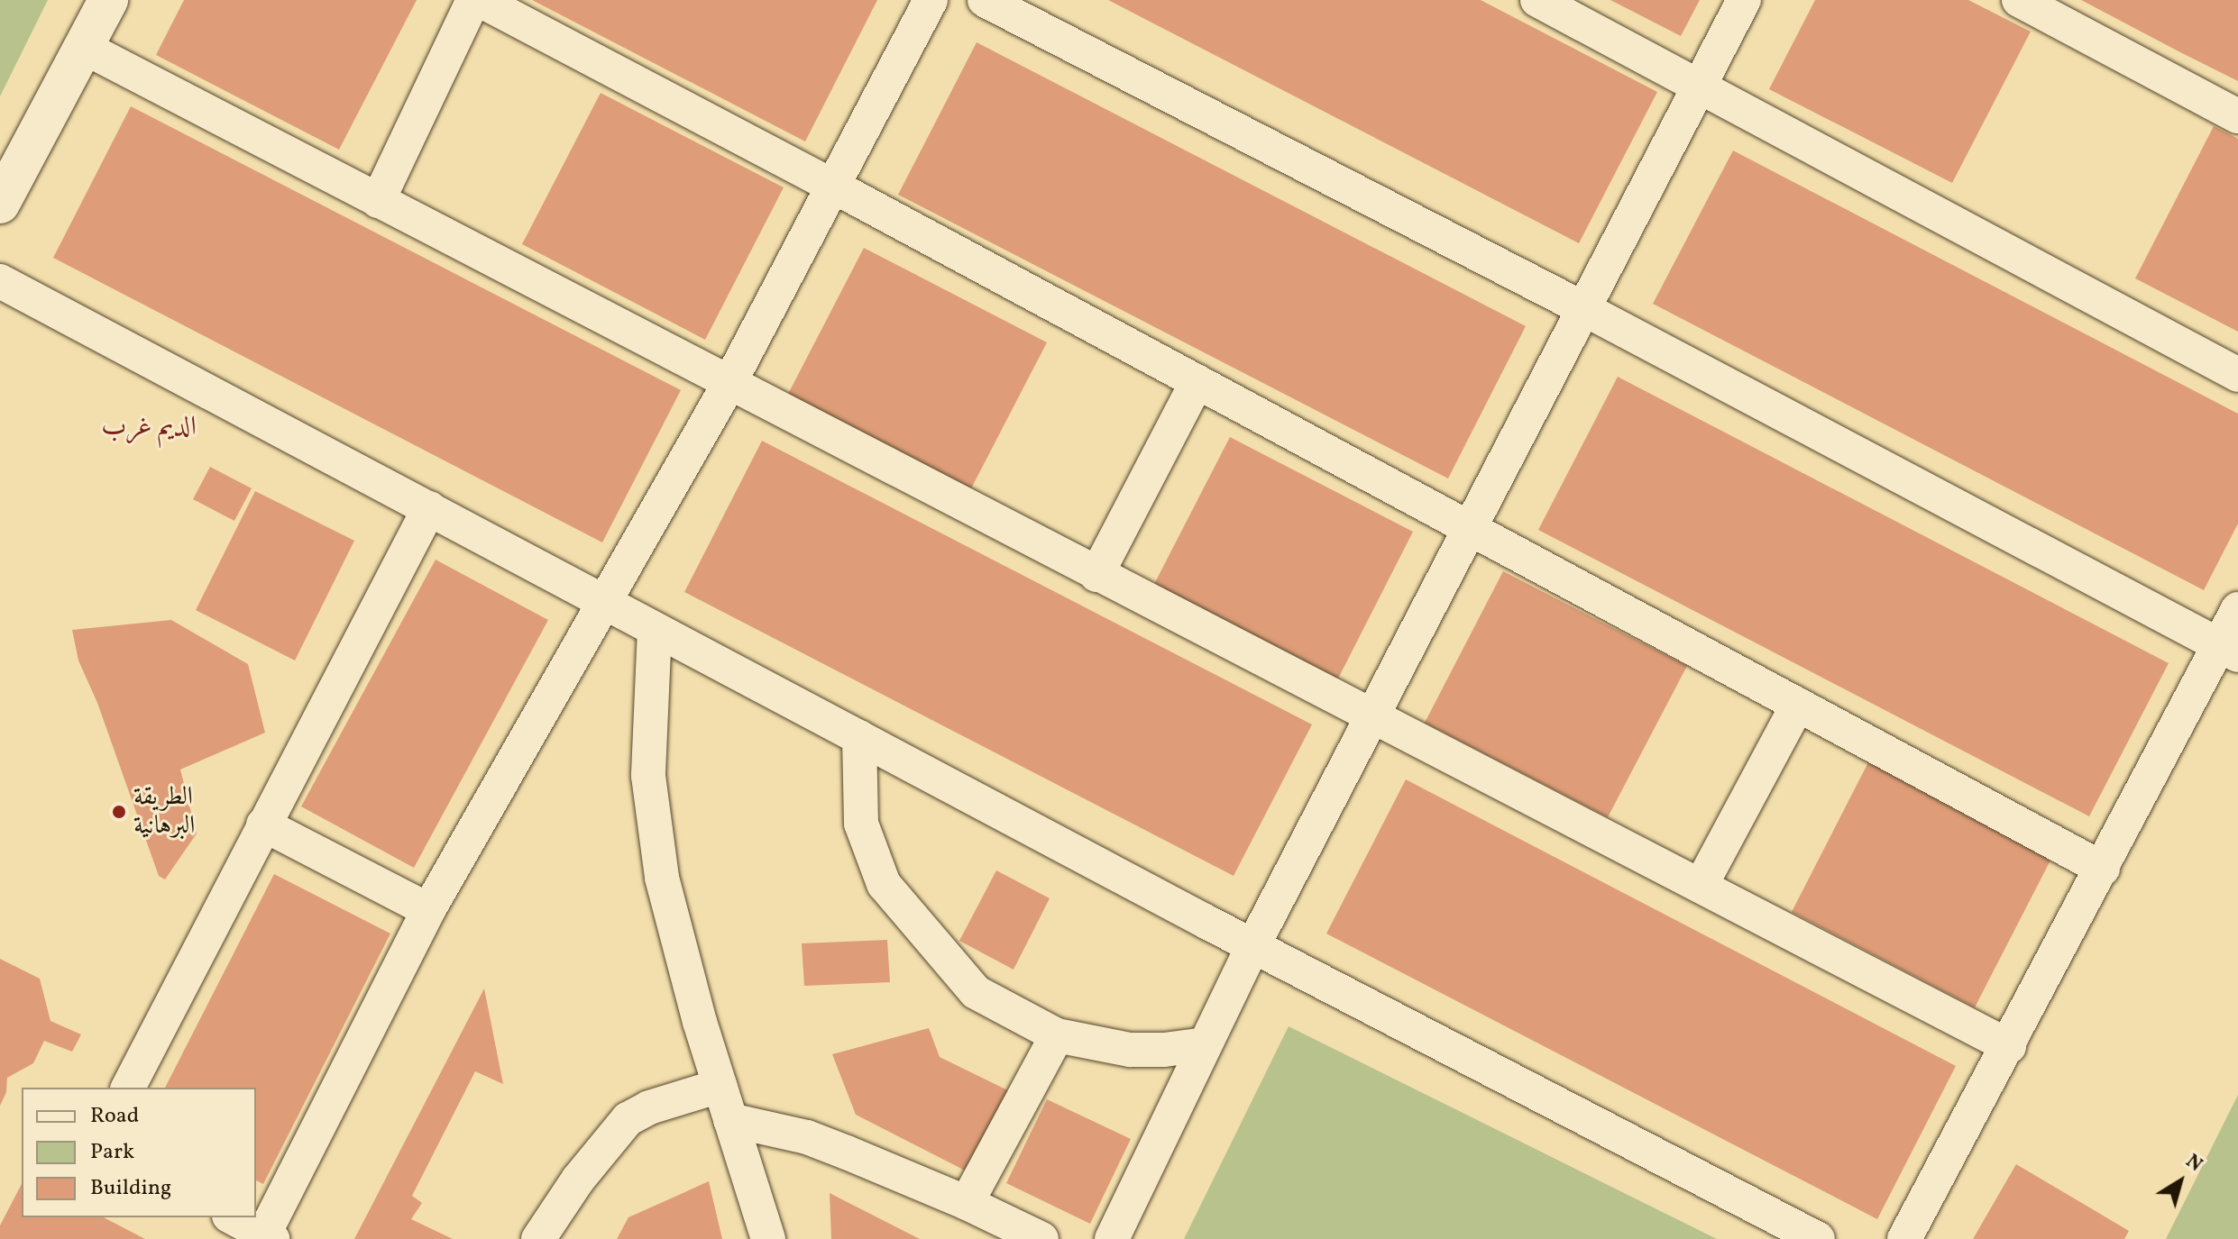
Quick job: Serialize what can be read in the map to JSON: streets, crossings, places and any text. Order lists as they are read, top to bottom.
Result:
{
  "districts": ["الديم غرب"],
  "places": ["الطريقة البرهانية"],
  "legend": ["Road", "Park", "Building"],
  "north": "top right"
}
